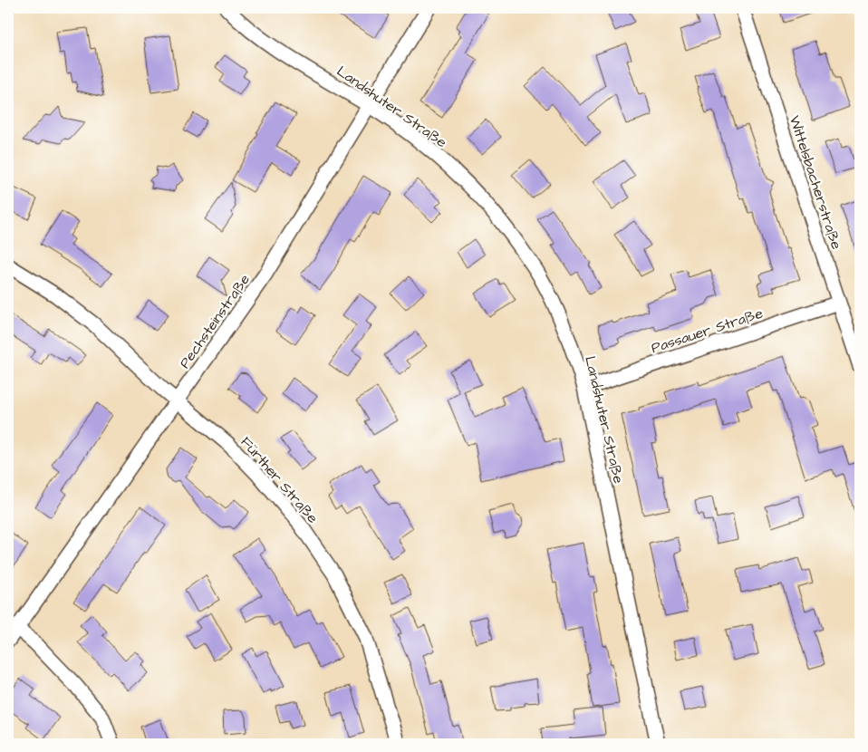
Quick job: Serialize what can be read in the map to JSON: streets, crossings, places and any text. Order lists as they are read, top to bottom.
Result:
{
  "streets": {
    "street": [
      "Landshuter Straße",
      "Wittelsbacherstraße",
      "Pechsteinstraße",
      "Passauer Straße",
      "Fürther Straße"
    ]
  },
  "crossings": [
    ["Landshuter Straße", "Pechsteinstraße"],
    ["Landshuter Straße", "Passauer Straße"],
    ["Wittelsbacherstraße", "Passauer Straße"],
    ["Pechsteinstraße", "Fürther Straße"]
  ]
}
